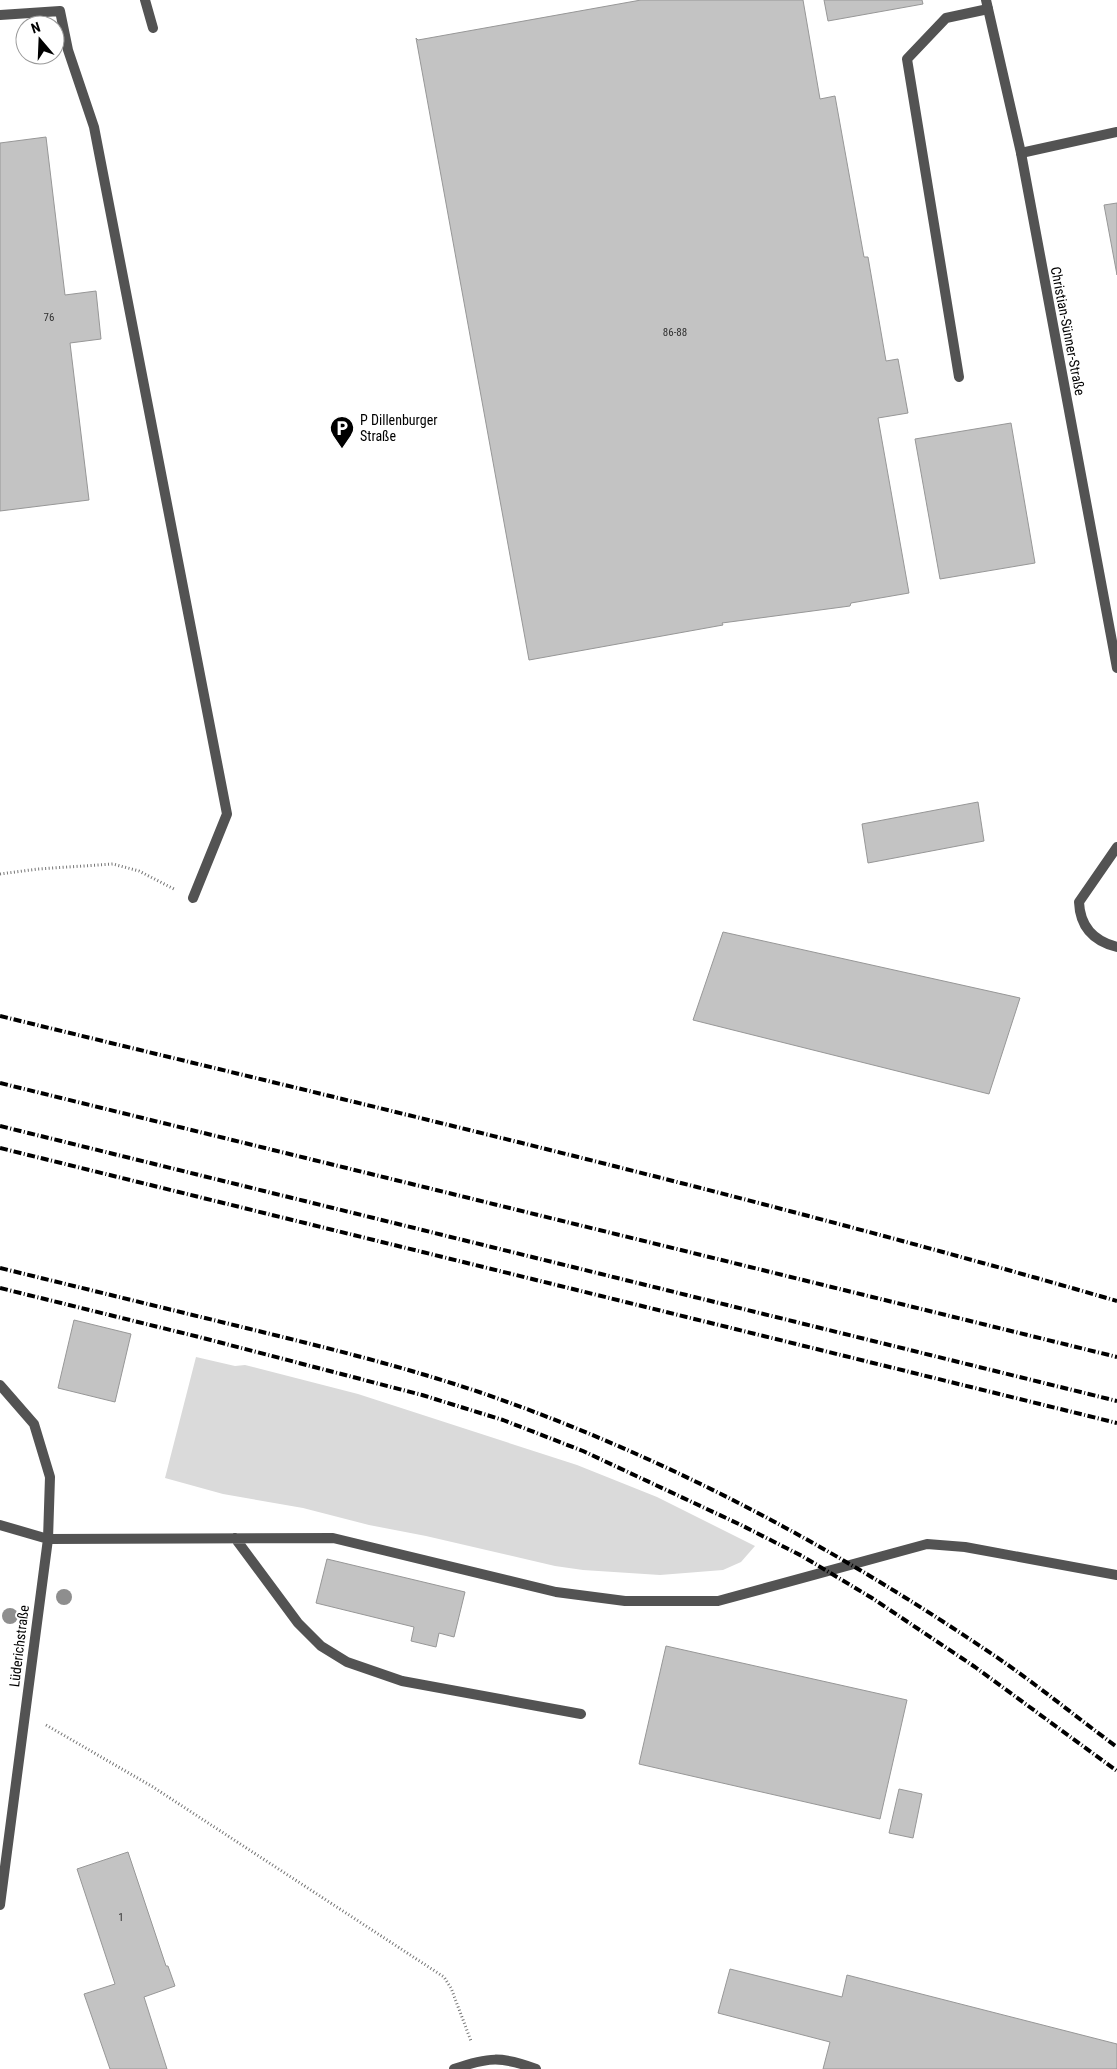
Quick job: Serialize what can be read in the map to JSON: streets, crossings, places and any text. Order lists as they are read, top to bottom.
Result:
{
  "streets": {
    "street": ["Christian-Sünner-Straße", "Lüderichstraße"]
  },
  "places": {
    "parking": ["P Dillenburger Straße"]
  },
  "house_numbers": ["76", "86-88", "1"],
  "north": "top"
}
